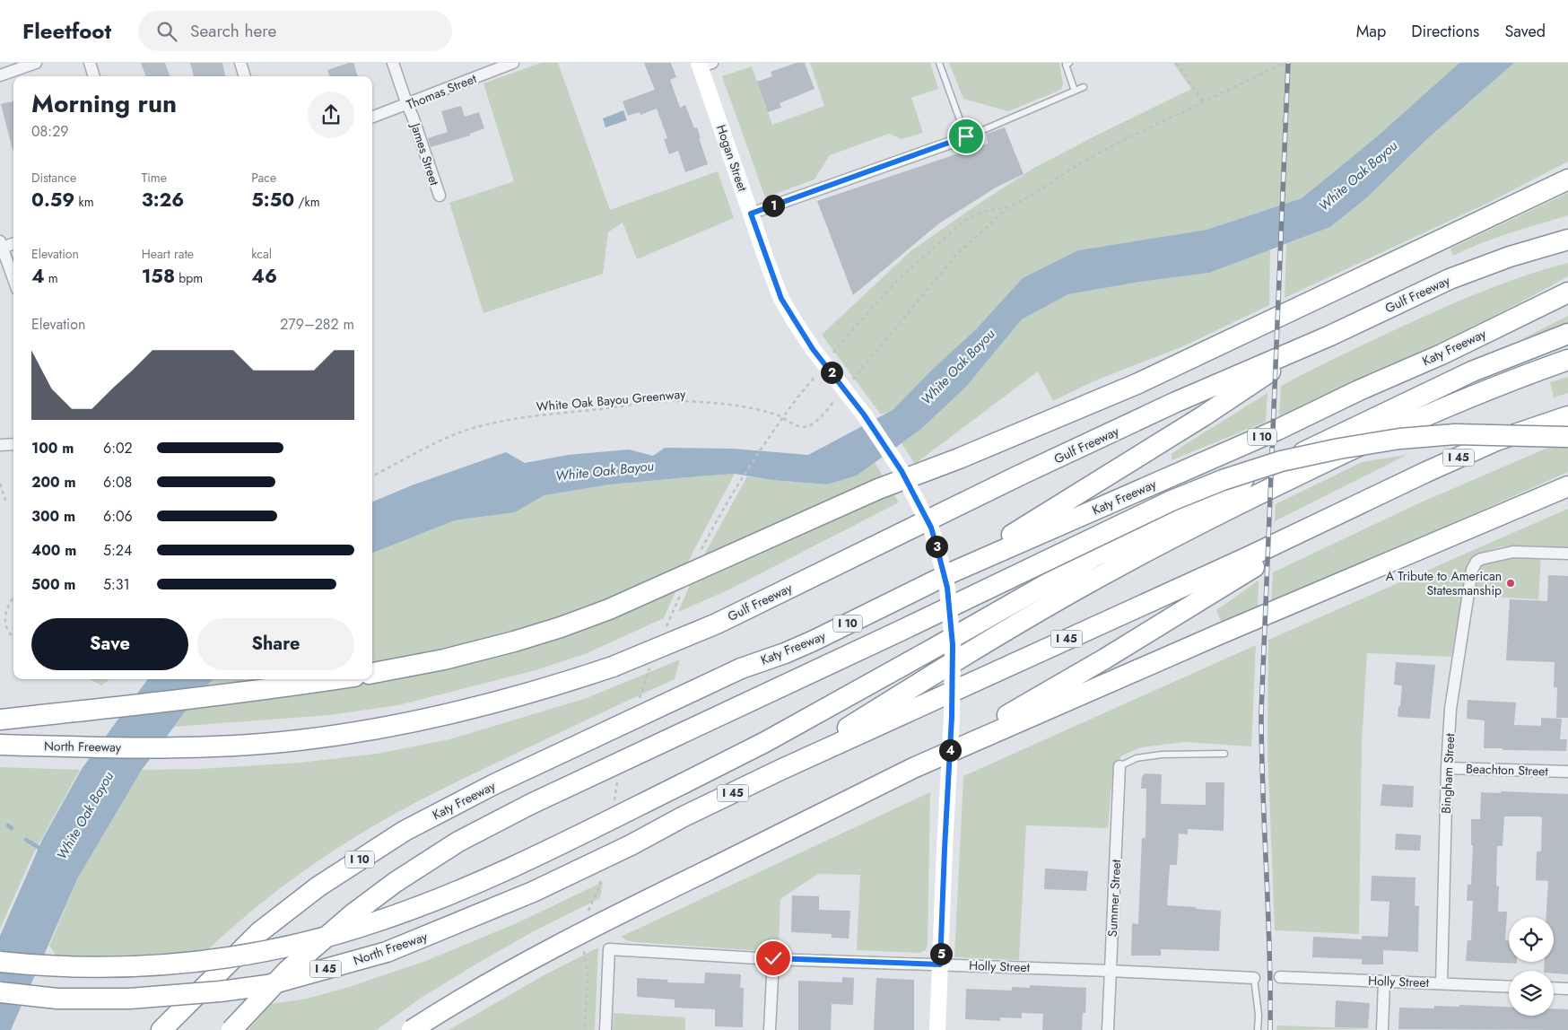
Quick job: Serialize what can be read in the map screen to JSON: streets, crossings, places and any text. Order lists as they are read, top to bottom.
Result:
{
  "streets": {
    "highway": [
      "Gulf Freeway",
      "Katy Freeway",
      "I 10",
      "I 45",
      "North Freeway"
    ],
    "main road": ["Hogan Street"],
    "street": [
      "Thomas Street",
      "James Street",
      "Beachton Street",
      "Bingham Street",
      "Summer Street",
      "Holly Street"
    ],
    "path": ["White Oak Bayou Greenway"]
  },
  "crossings": [
    ["Thomas Street", "James Street"],
    ["Hogan Street", "Holly Street"],
    ["Gulf Freeway", "North Freeway"],
    ["I 45", "North Freeway"],
    ["Beachton Street", "Bingham Street"],
    ["Bingham Street", "Holly Street"],
    ["Summer Street", "Holly Street"]
  ],
  "water": ["White Oak Bayou"],
  "places": ["A Tribute to American Statesmanship"],
  "page": {
    "header": "Fleetfoot",
    "search": "Search here",
    "nav": ["Map", "Directions", "Saved"],
    "heading": ["Morning run", "08:29"],
    "stats": [
      ["Distance", "0.59 km"],
      ["Time", "3:26"],
      ["Pace", "5:50 /km"],
      ["Elevation", "4 m"],
      ["Heart rate", "158 bpm"],
      ["kcal", "46"]
    ],
    "pins": [
      "1",
      "2",
      "3",
      "4",
      "5"
    ],
    "chart": ["Elevation", "279–282 m"],
    "list": [
      {
        "name": "100 m",
        "note": "6:02"
      },
      {
        "name": "200 m",
        "note": "6:08"
      },
      {
        "name": "300 m",
        "note": "6:06"
      },
      {
        "name": "400 m",
        "note": "5:24"
      },
      {
        "name": "500 m",
        "note": "5:31"
      }
    ],
    "buttons": ["Save", "Share"]
  }
}
